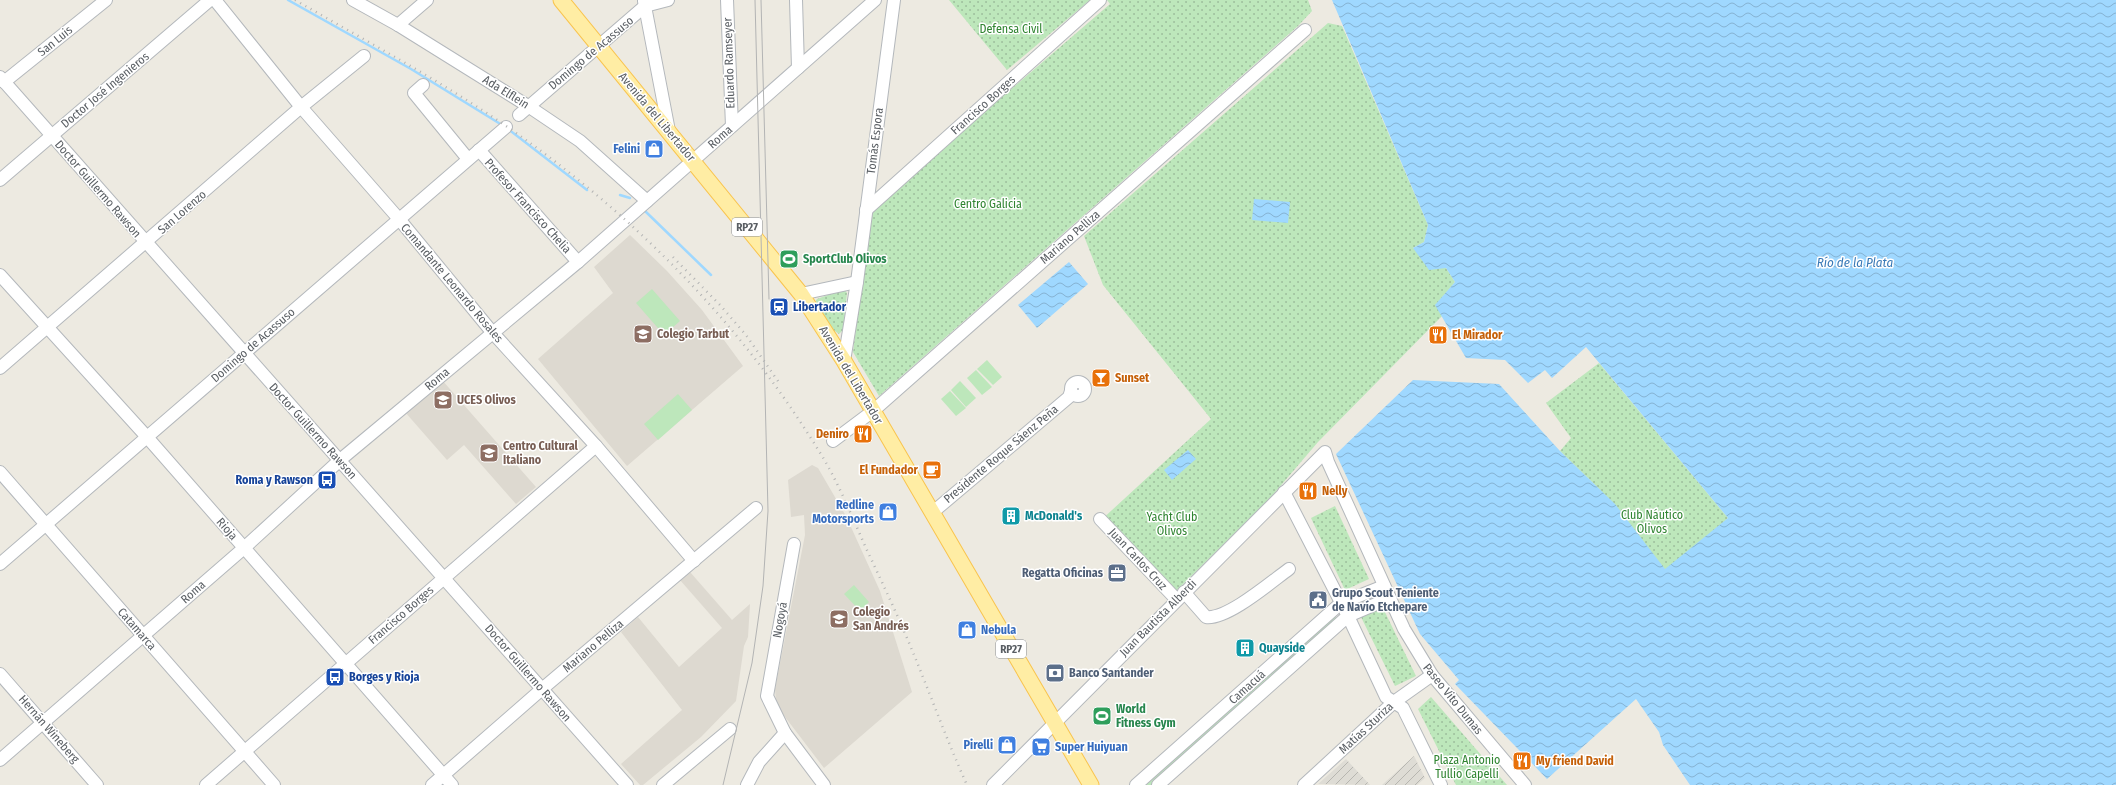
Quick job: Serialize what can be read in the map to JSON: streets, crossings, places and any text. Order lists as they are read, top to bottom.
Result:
{
  "streets": {
    "main road": ["Avenida del Libertador", "RP27"],
    "street": [
      "San Luis",
      "Domingo de Acassuso",
      "Eduardo Ramseyer",
      "Doctor José Ingenieros",
      "Ada Elflein",
      "Francisco Borges",
      "Roma",
      "Tomás Espora",
      "Doctor Guillermo Rawson",
      "Profesor Francisco Chelia",
      "San Lorenzo",
      "Mariano Pelliza",
      "Comandante Leonardo Rosales",
      "Presidente Roque Sáenz Peña",
      "Rioja",
      "Juan Carlos Cruz",
      "Juan Bautista Alberdi",
      "Nogoyá",
      "Catamarca",
      "Camacuá",
      "Paseo Vito Dumas",
      "Matías Sturiza",
      "Hernán Wineberg"
    ]
  },
  "crossings": [
    ["San Luis", "Doctor Guillermo Rawson"],
    ["Domingo de Acassuso", "Ada Elflein"],
    ["Domingo de Acassuso", "Avenida del Libertador"],
    ["Domingo de Acassuso", "Doctor Guillermo Rawson"],
    ["Domingo de Acassuso", "Profesor Francisco Chelia"],
    ["Domingo de Acassuso", "Comandante Leonardo Rosales"],
    ["Domingo de Acassuso", "Rioja"],
    ["Domingo de Acassuso", "Catamarca"],
    ["Eduardo Ramseyer", "Roma"],
    ["Doctor José Ingenieros", "Doctor Guillermo Rawson"],
    ["Ada Elflein", "Roma"],
    ["Francisco Borges", "Tomás Espora"],
    ["Francisco Borges", "Doctor Guillermo Rawson"],
    ["Francisco Borges", "Comandante Leonardo Rosales"],
    ["Francisco Borges", "Rioja"],
    ["Francisco Borges", "Catamarca"],
    ["Avenida del Libertador", "Roma"],
    ["Avenida del Libertador", "Tomás Espora"],
    ["Avenida del Libertador", "Mariano Pelliza"],
    ["Avenida del Libertador", "Presidente Roque Sáenz Peña"],
    ["Avenida del Libertador", "Juan Bautista Alberdi"],
    ["Roma", "Doctor Guillermo Rawson"],
    ["Roma", "Profesor Francisco Chelia"],
    ["Roma", "Comandante Leonardo Rosales"],
    ["Roma", "Rioja"],
    ["Roma", "Catamarca"],
    ["Roma", "Hernán Wineberg"],
    ["Doctor Guillermo Rawson", "San Lorenzo"],
    ["Doctor Guillermo Rawson", "Mariano Pelliza"],
    ["San Lorenzo", "Comandante Leonardo Rosales"],
    ["San Lorenzo", "Rioja"],
    ["Mariano Pelliza", "Comandante Leonardo Rosales"],
    ["Mariano Pelliza", "Rioja"],
    ["Juan Carlos Cruz", "Juan Bautista Alberdi"],
    ["Juan Bautista Alberdi", "Paseo Vito Dumas"],
    ["Camacuá", "Paseo Vito Dumas"],
    ["Paseo Vito Dumas", "Matías Sturiza"]
  ],
  "water": ["Río de la Plata"],
  "parks": [
    "Defensa Civil",
    "Centro Galicia",
    "Club Náutico Olivos",
    "Yacht Club Olivos",
    "Plaza Antonio Tullio Capelli"
  ],
  "places": {
    "shop": [
      "Felini",
      "Redline Motorsports",
      "Nebula",
      "Pirelli"
    ],
    "sports": ["SportClub Olivos", "World Fitness Gym"],
    "station": ["Libertador"],
    "school or university": [
      "Colegio Tarbut",
      "UCES Olivos",
      "Centro Cultural Italiano",
      "Colegio San Andrés"
    ],
    "restaurant": [
      "El Mirador",
      "Deniro",
      "Nelly",
      "My friend David"
    ],
    "bar": ["Sunset"],
    "cafe": ["El Fundador"],
    "bus stop": ["Roma y Rawson", "Borges y Rioja"],
    "building": ["McDonald's", "Quayside"],
    "office": ["Regatta Oficinas"],
    "public building": ["Grupo Scout Teniente de Navío Etchepare"],
    "bank": ["Banco Santander"],
    "supermarket": ["Super Huiyuan"]
  }
}
